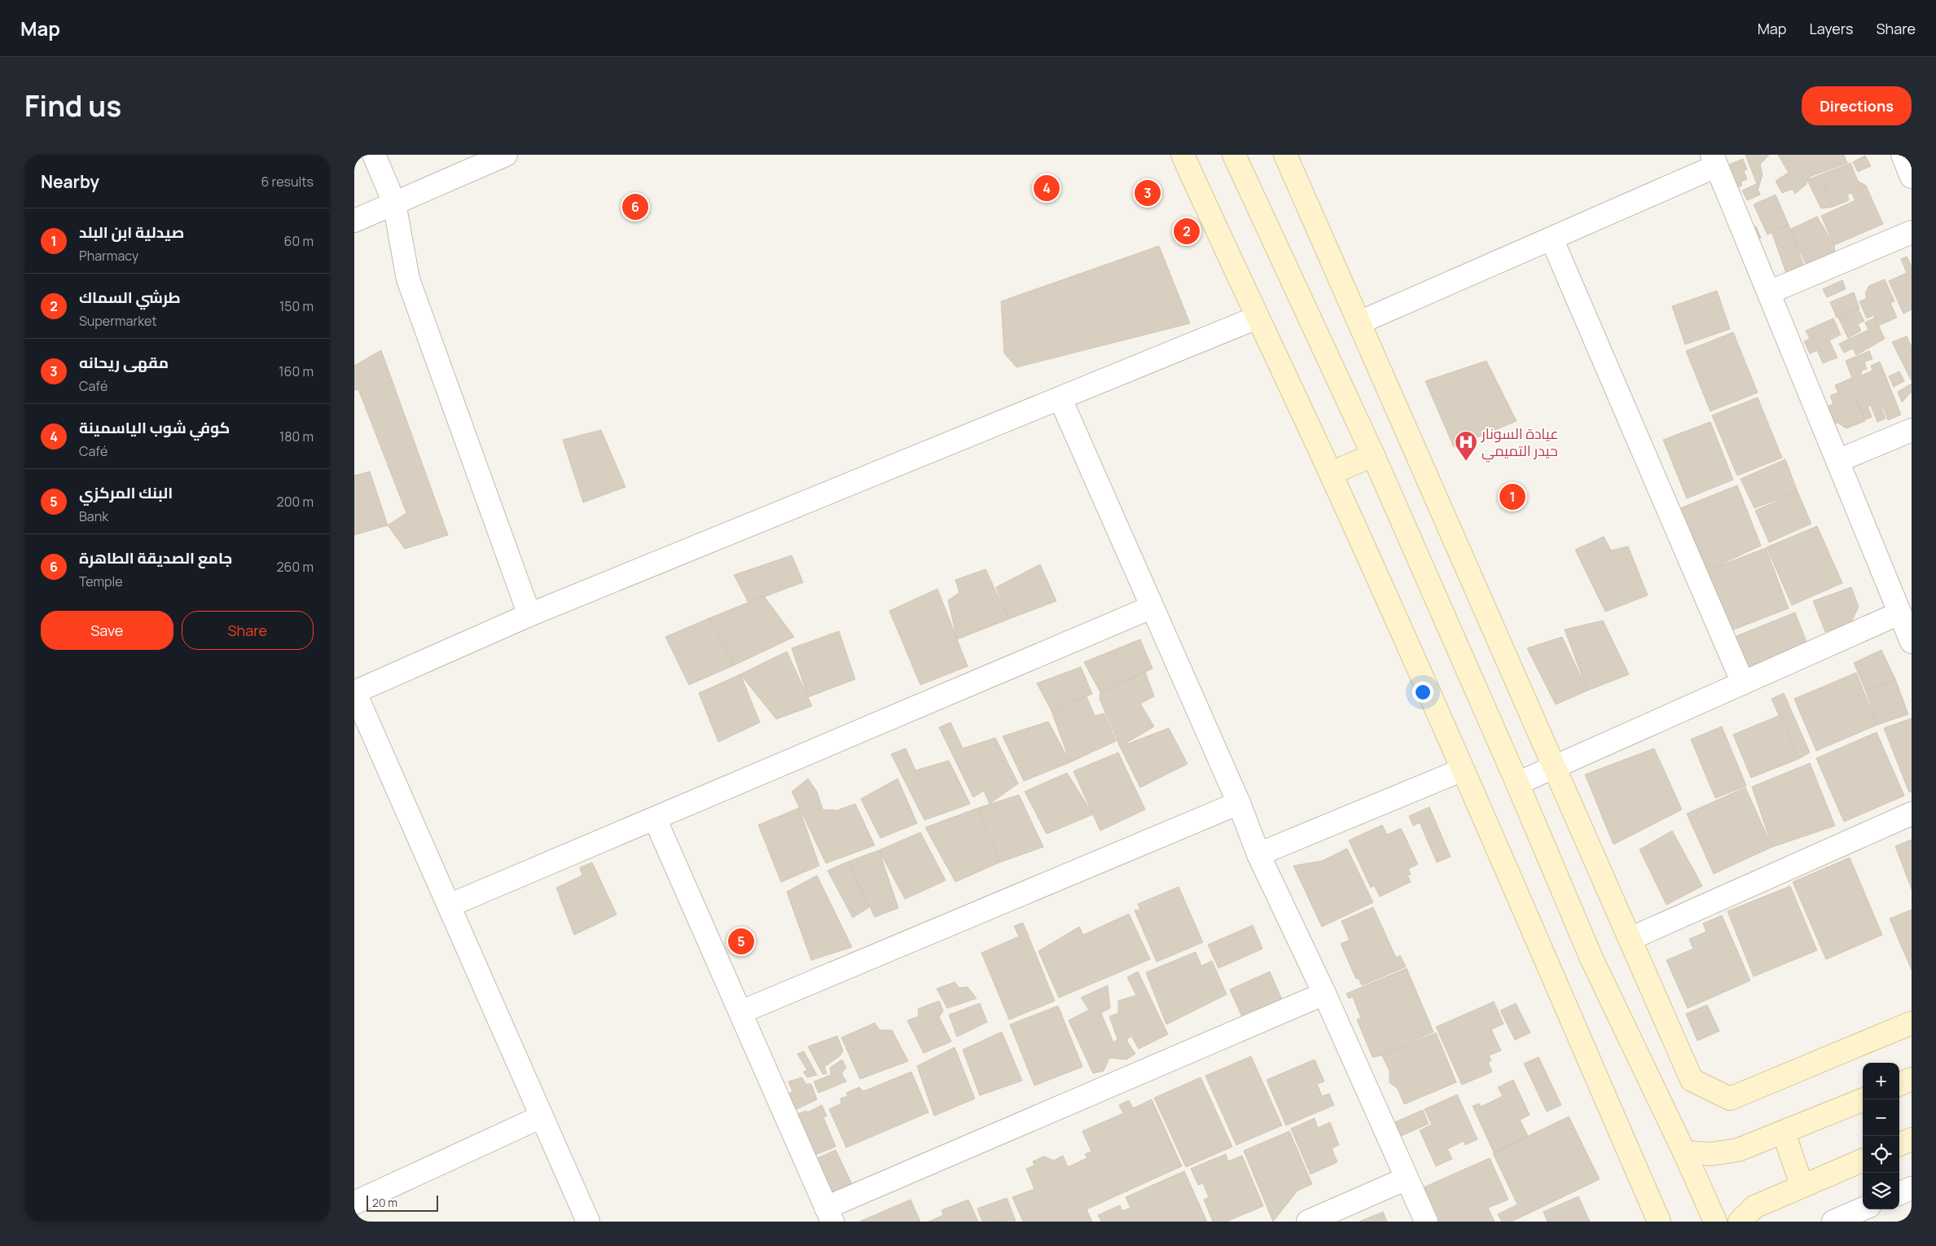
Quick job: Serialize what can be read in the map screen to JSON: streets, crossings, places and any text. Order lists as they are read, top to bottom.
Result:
{
  "places": {
    "hospital": ["عيادة السونار حيدر التميمي"]
  },
  "scale_bar": "20 m",
  "page": {
    "header": "Map",
    "nav": ["Map", "Layers", "Share"],
    "title": "Find us",
    "buttons": [
      "Directions",
      ["Save", "Share"]
    ],
    "heading": ["Nearby", "6 results"],
    "pins": [
      "4",
      "3",
      "6",
      "2",
      "1",
      "5"
    ],
    "list": [
      {
        "mark": "1",
        "name": "صيدلية ابن البلد",
        "note": "Pharmacy",
        "value": "60 m"
      },
      {
        "mark": "2",
        "name": "طرشي السماك",
        "note": "Supermarket",
        "value": "150 m"
      },
      {
        "mark": "3",
        "name": "مقهى ريحانه",
        "note": "Café",
        "value": "160 m"
      },
      {
        "mark": "4",
        "name": "كوفي شوب الياسمينة",
        "note": "Café",
        "value": "180 m"
      },
      {
        "mark": "5",
        "name": "البنك المركزي",
        "note": "Bank",
        "value": "200 m"
      },
      {
        "mark": "6",
        "name": "جامع الصديقة الطاهرة",
        "note": "Temple",
        "value": "260 m"
      }
    ],
    "map_buttons": ["+", "−"],
    "scale": "20 m"
  }
}
